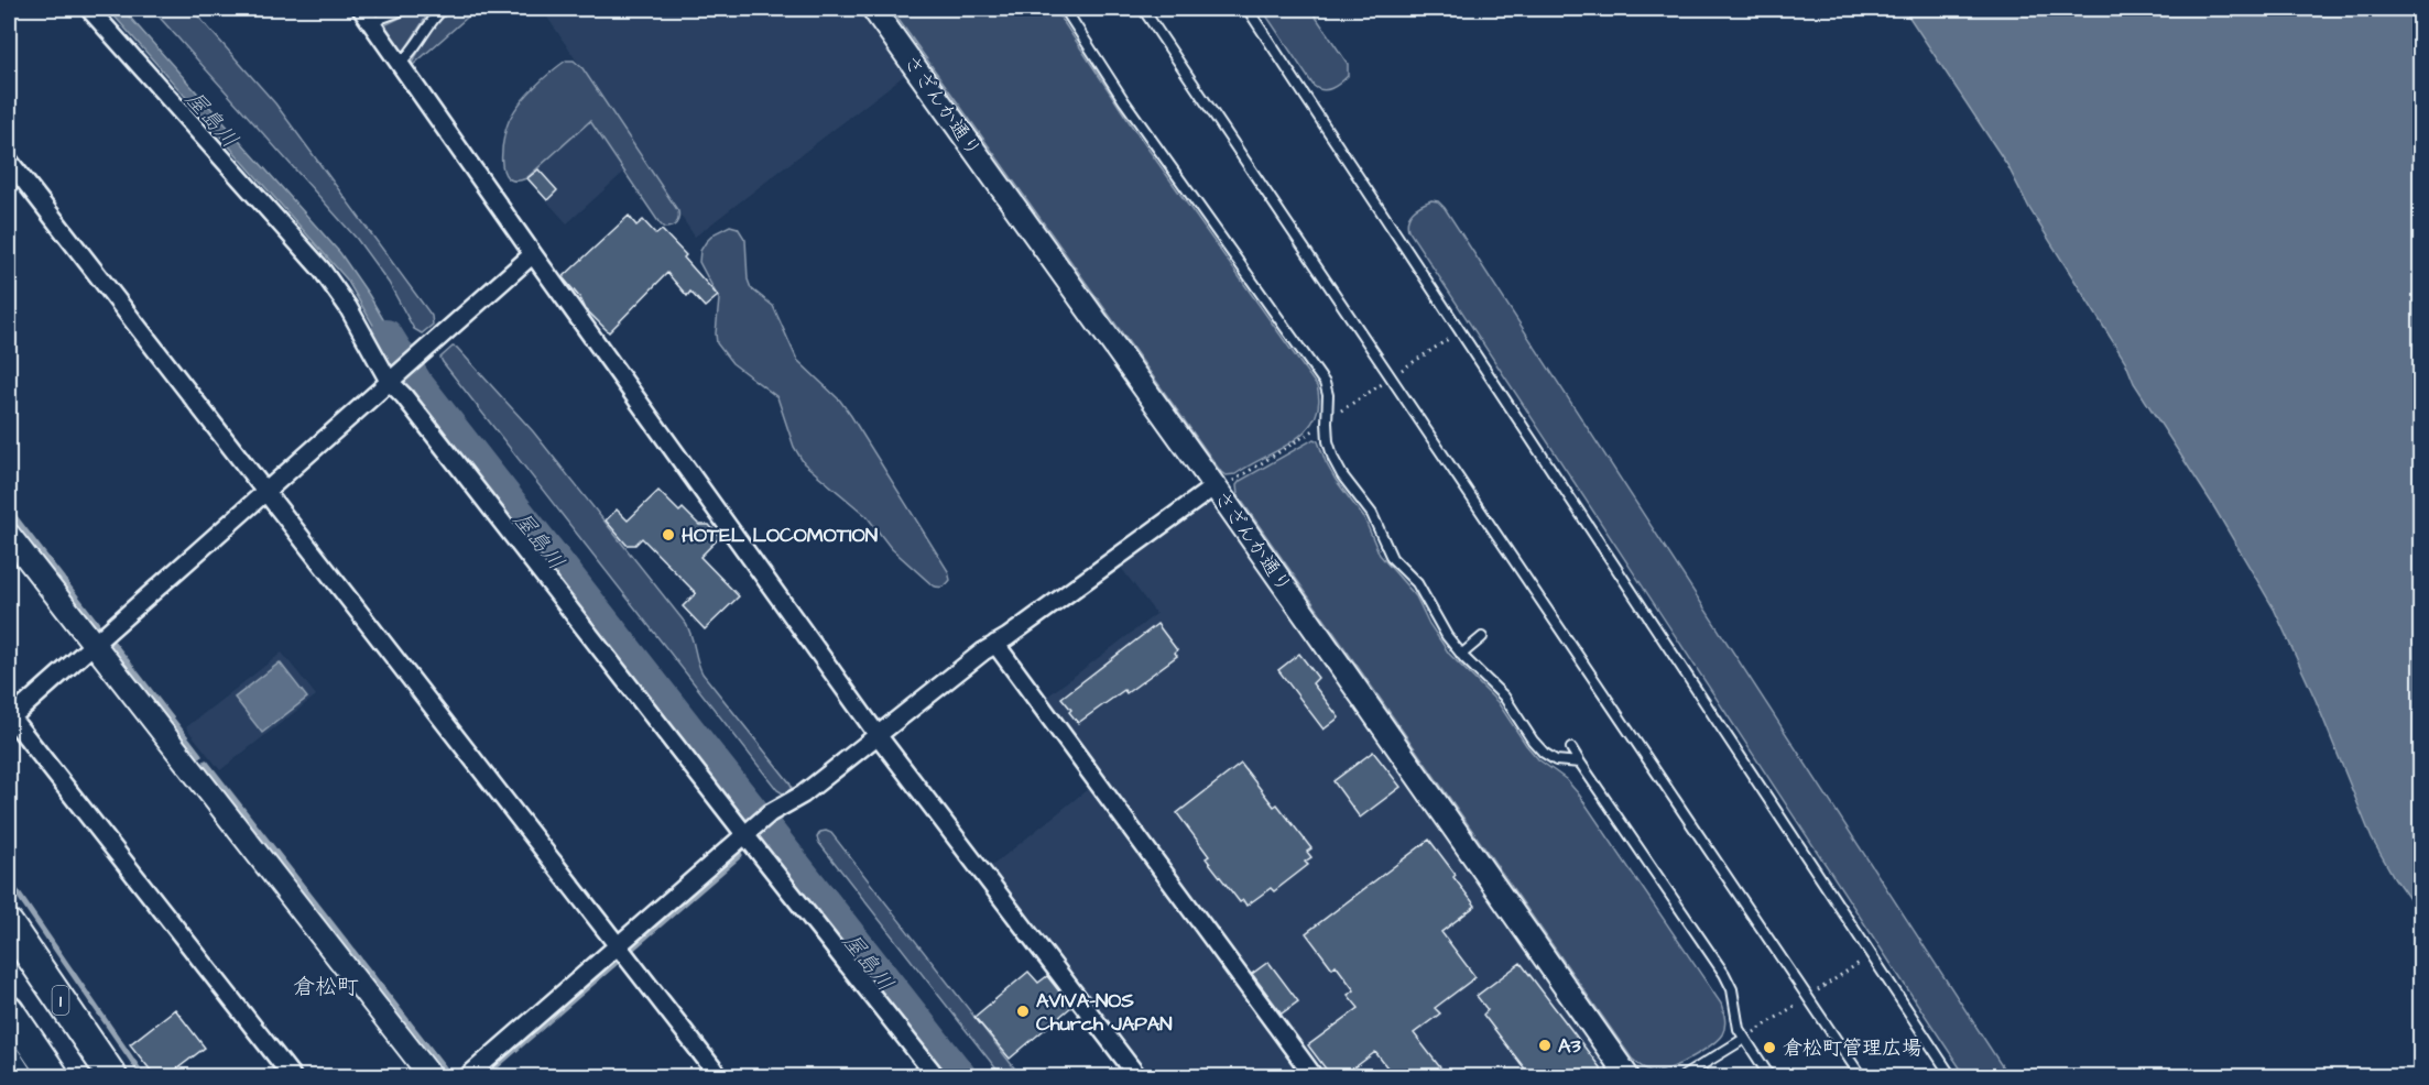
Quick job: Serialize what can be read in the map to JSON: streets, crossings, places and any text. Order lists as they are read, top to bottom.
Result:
{
  "streets": {
    "highway": ["1"],
    "street": ["さざんか通り"]
  },
  "districts": ["倉松町"],
  "water": ["屋島川"],
  "places": [
    "HOTEL LOCOMOTION",
    "AVIVA-NOS Church JAPAN",
    "A3",
    "倉松町管理広場"
  ]
}
